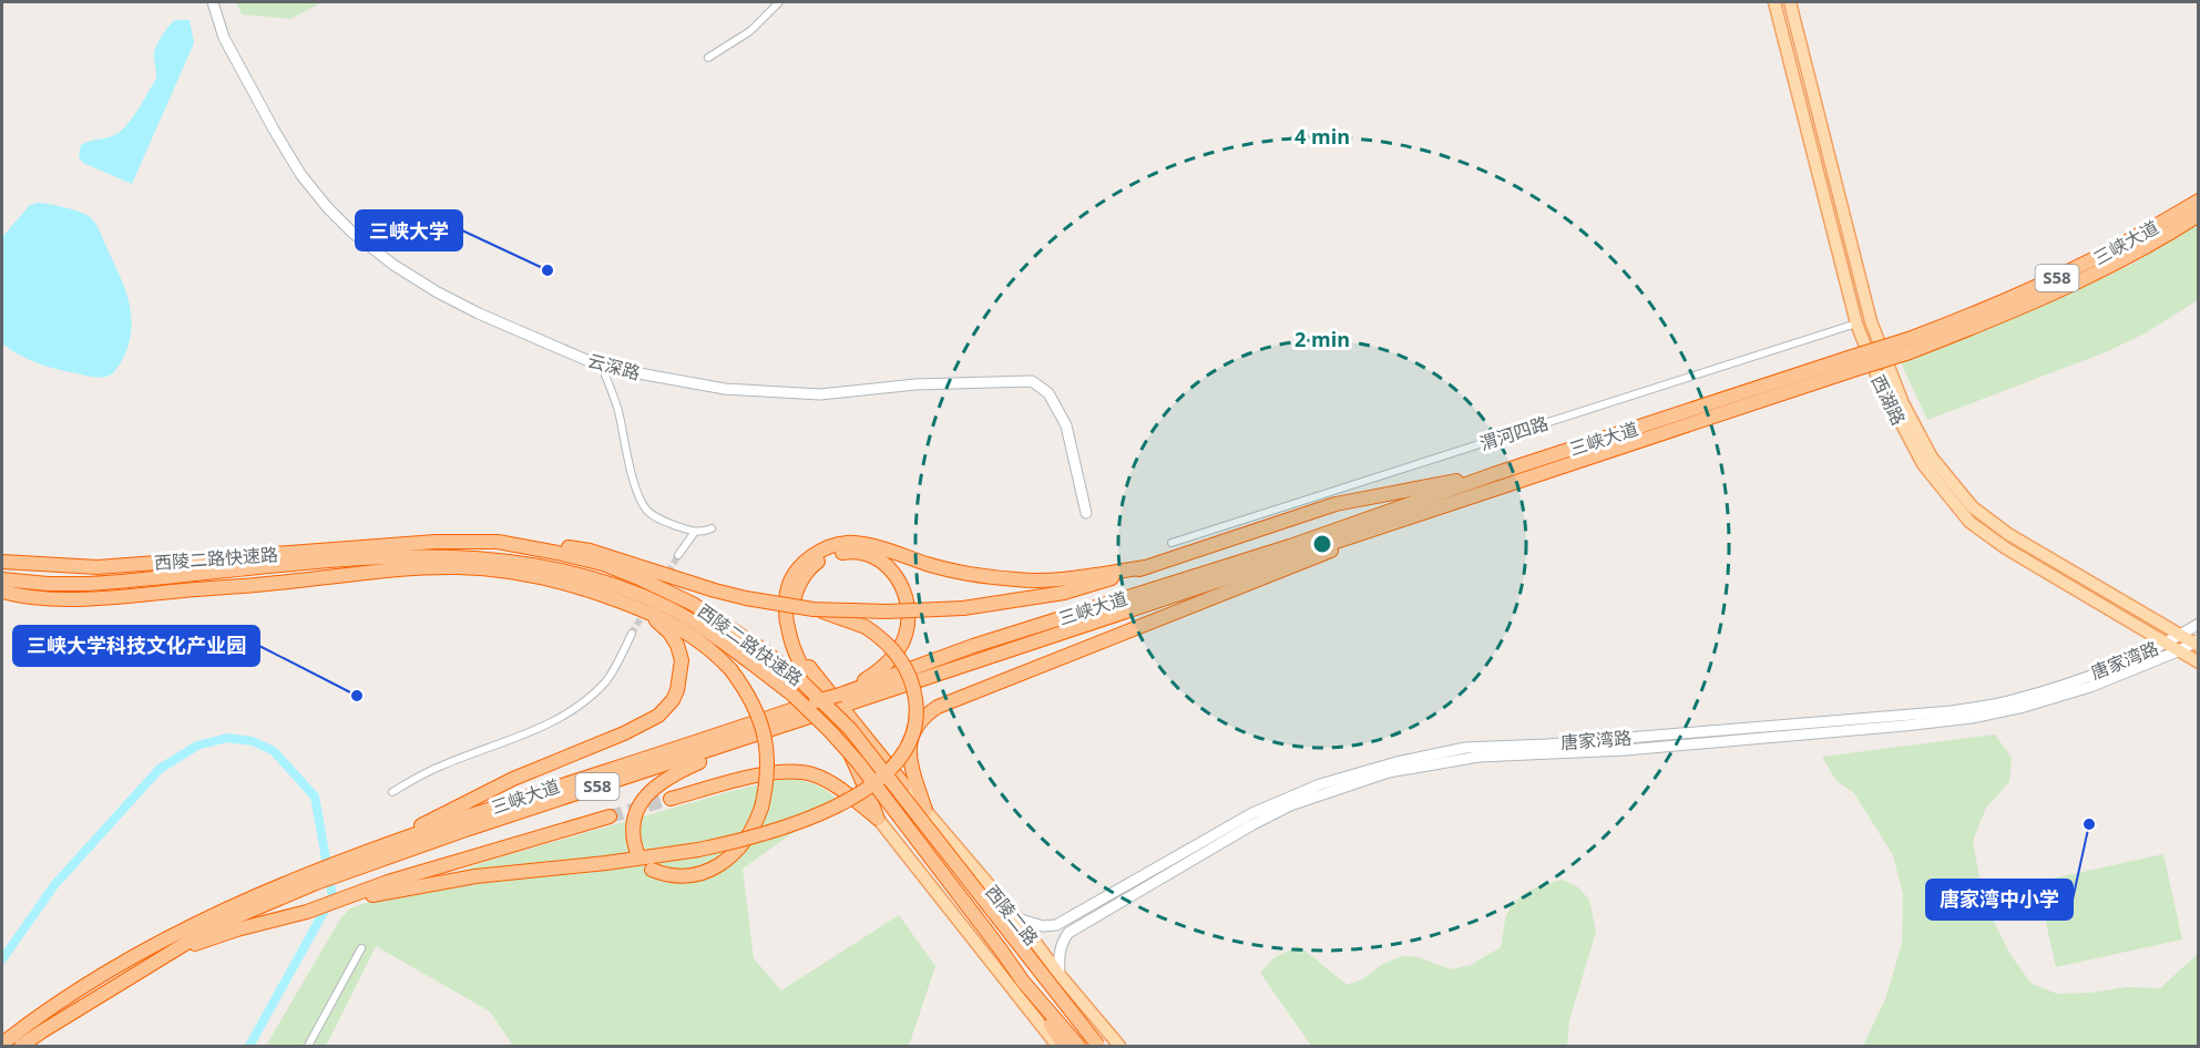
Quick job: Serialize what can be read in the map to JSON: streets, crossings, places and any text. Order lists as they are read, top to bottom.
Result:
{
  "streets": {
    "highway": ["三峡大道", "S58", "西陵二路快速路"],
    "main road": [
      "云深路",
      "西湖路",
      "唐家湾路",
      "西陵二路"
    ],
    "street": ["渭河四路"]
  },
  "crossings": [
    ["西湖路", "渭河四路"],
    ["西湖路", "唐家湾路"],
    ["唐家湾路", "西陵二路"]
  ],
  "places": ["三峡大学", "三峡大学科技文化产业园", "唐家湾中小学"],
  "rings": ["4 min", "2 min"]
}
